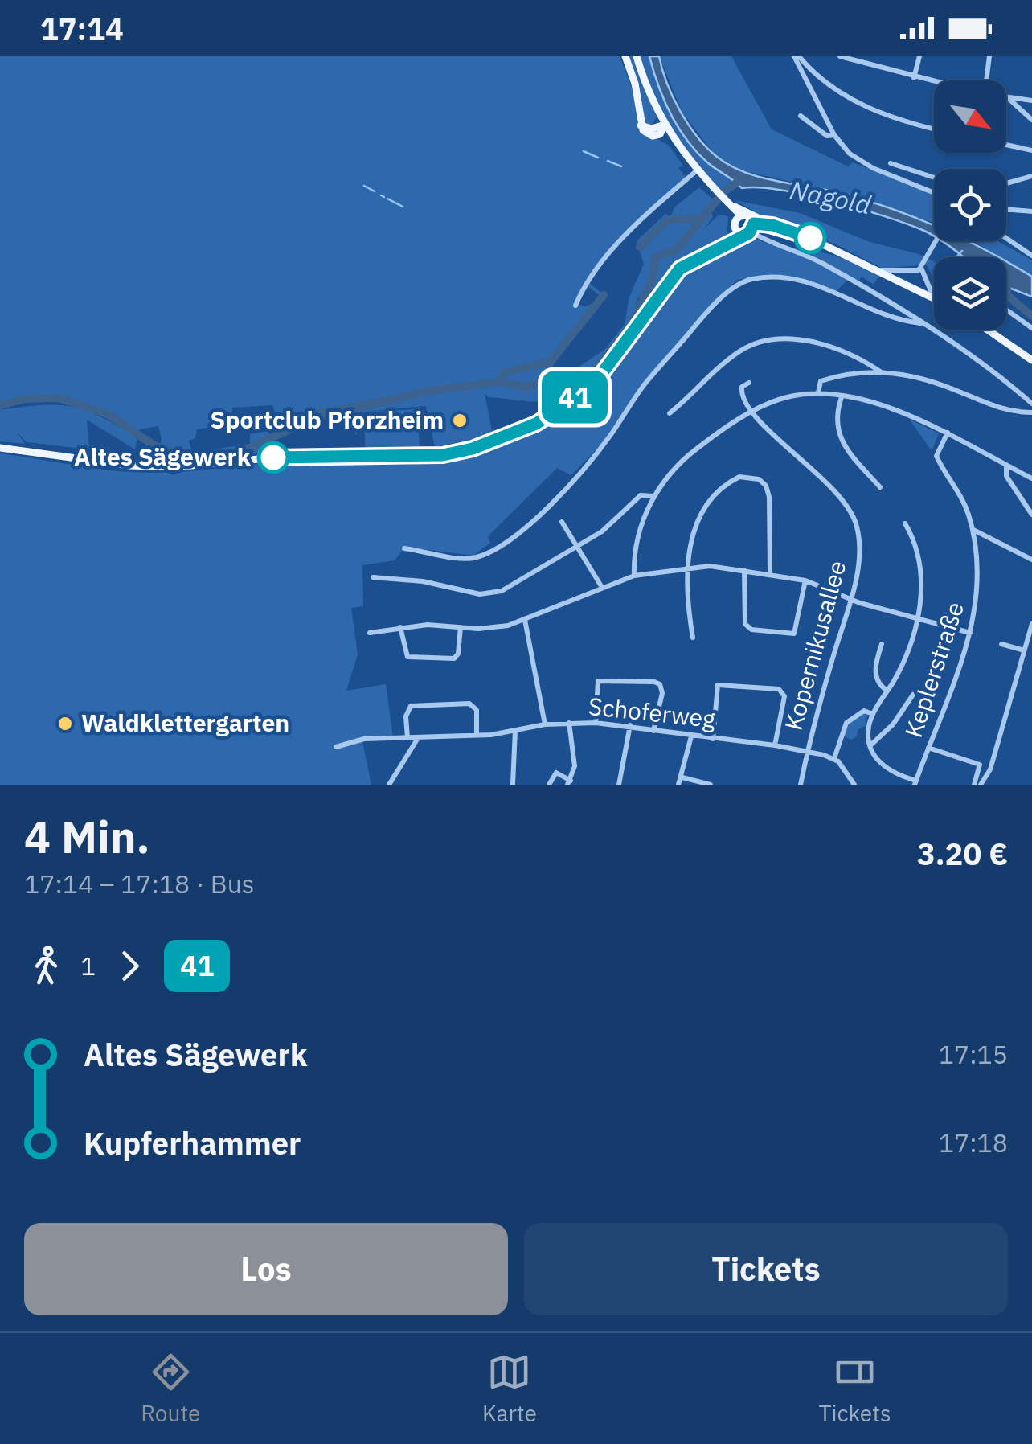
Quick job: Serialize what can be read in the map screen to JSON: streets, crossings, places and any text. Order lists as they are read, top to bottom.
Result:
{
  "streets": {
    "street": ["Kopernikusallee", "Keplerstraße", "Schoferweg"]
  },
  "crossings": [
    ["Kopernikusallee", "Schoferweg"]
  ],
  "water": ["Nagold"],
  "places": ["Sportclub Pforzheim", "Altes Sägewerk", "Waldklettergarten"],
  "lines": ["bus line 41"],
  "north": "bottom right",
  "page": {
    "status": "17:14",
    "on_map": "41",
    "heading": ["4 Min.", "17:14 – 17:18 · Bus", "3.20 €"],
    "legs": ["1", "41"],
    "list": [
      {
        "name": "Altes Sägewerk",
        "value": "17:15"
      },
      {
        "name": "Kupferhammer",
        "value": "17:18"
      }
    ],
    "buttons": ["Los", "Tickets"],
    "tabs": ["Route", "Karte", "Tickets"]
  }
}
